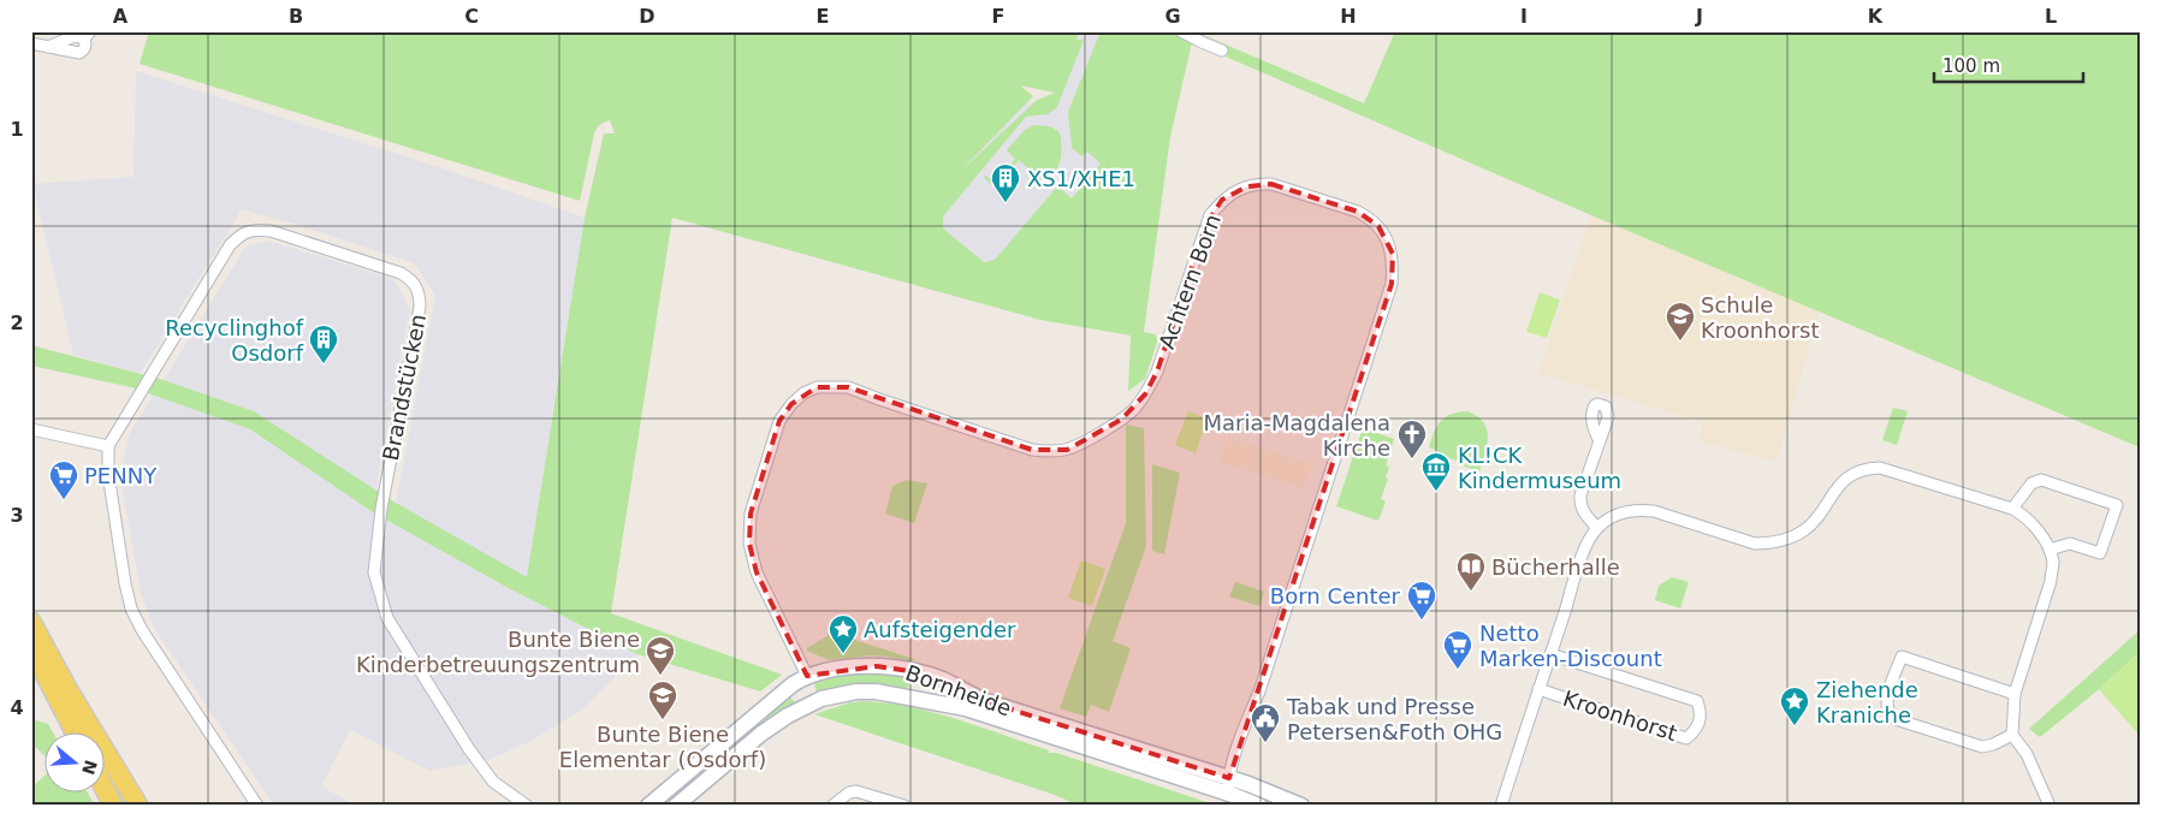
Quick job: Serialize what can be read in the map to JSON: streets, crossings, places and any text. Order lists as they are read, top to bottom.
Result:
{
  "streets": {
    "street": [
      "Achtern Born",
      "Brandstücken",
      "Bornheide",
      "Kroonhorst"
    ]
  },
  "crossings": [
    ["Achtern Born", "Bornheide"]
  ],
  "places": {
    "building": ["XS1/XHE1", "Recyclinghof Osdorf"],
    "school or university": ["Schule Kroonhorst", "Bunte Biene Kinderbetreuungszentrum", "Bunte Biene Elementar (Osdorf)"],
    "church": ["Maria-Magdalena Kirche"],
    "museum": ["KL!CK Kindermuseum"],
    "supermarket": ["PENNY", "Born Center", "Netto Marken-Discount"],
    "library": ["Bücherhalle"],
    "place": ["Aufsteigender", "Ziehende Kraniche"],
    "public building": ["Tabak und Presse Petersen&Foth OHG"]
  },
  "scale_bar": "100 m",
  "north": "right",
  "grid": {
    "columns": [
      "A",
      "B",
      "C",
      "D",
      "E",
      "F",
      "G",
      "H",
      "I",
      "J",
      "K",
      "L"
    ],
    "rows": [
      "1",
      "2",
      "3",
      "4"
    ]
  }
}
